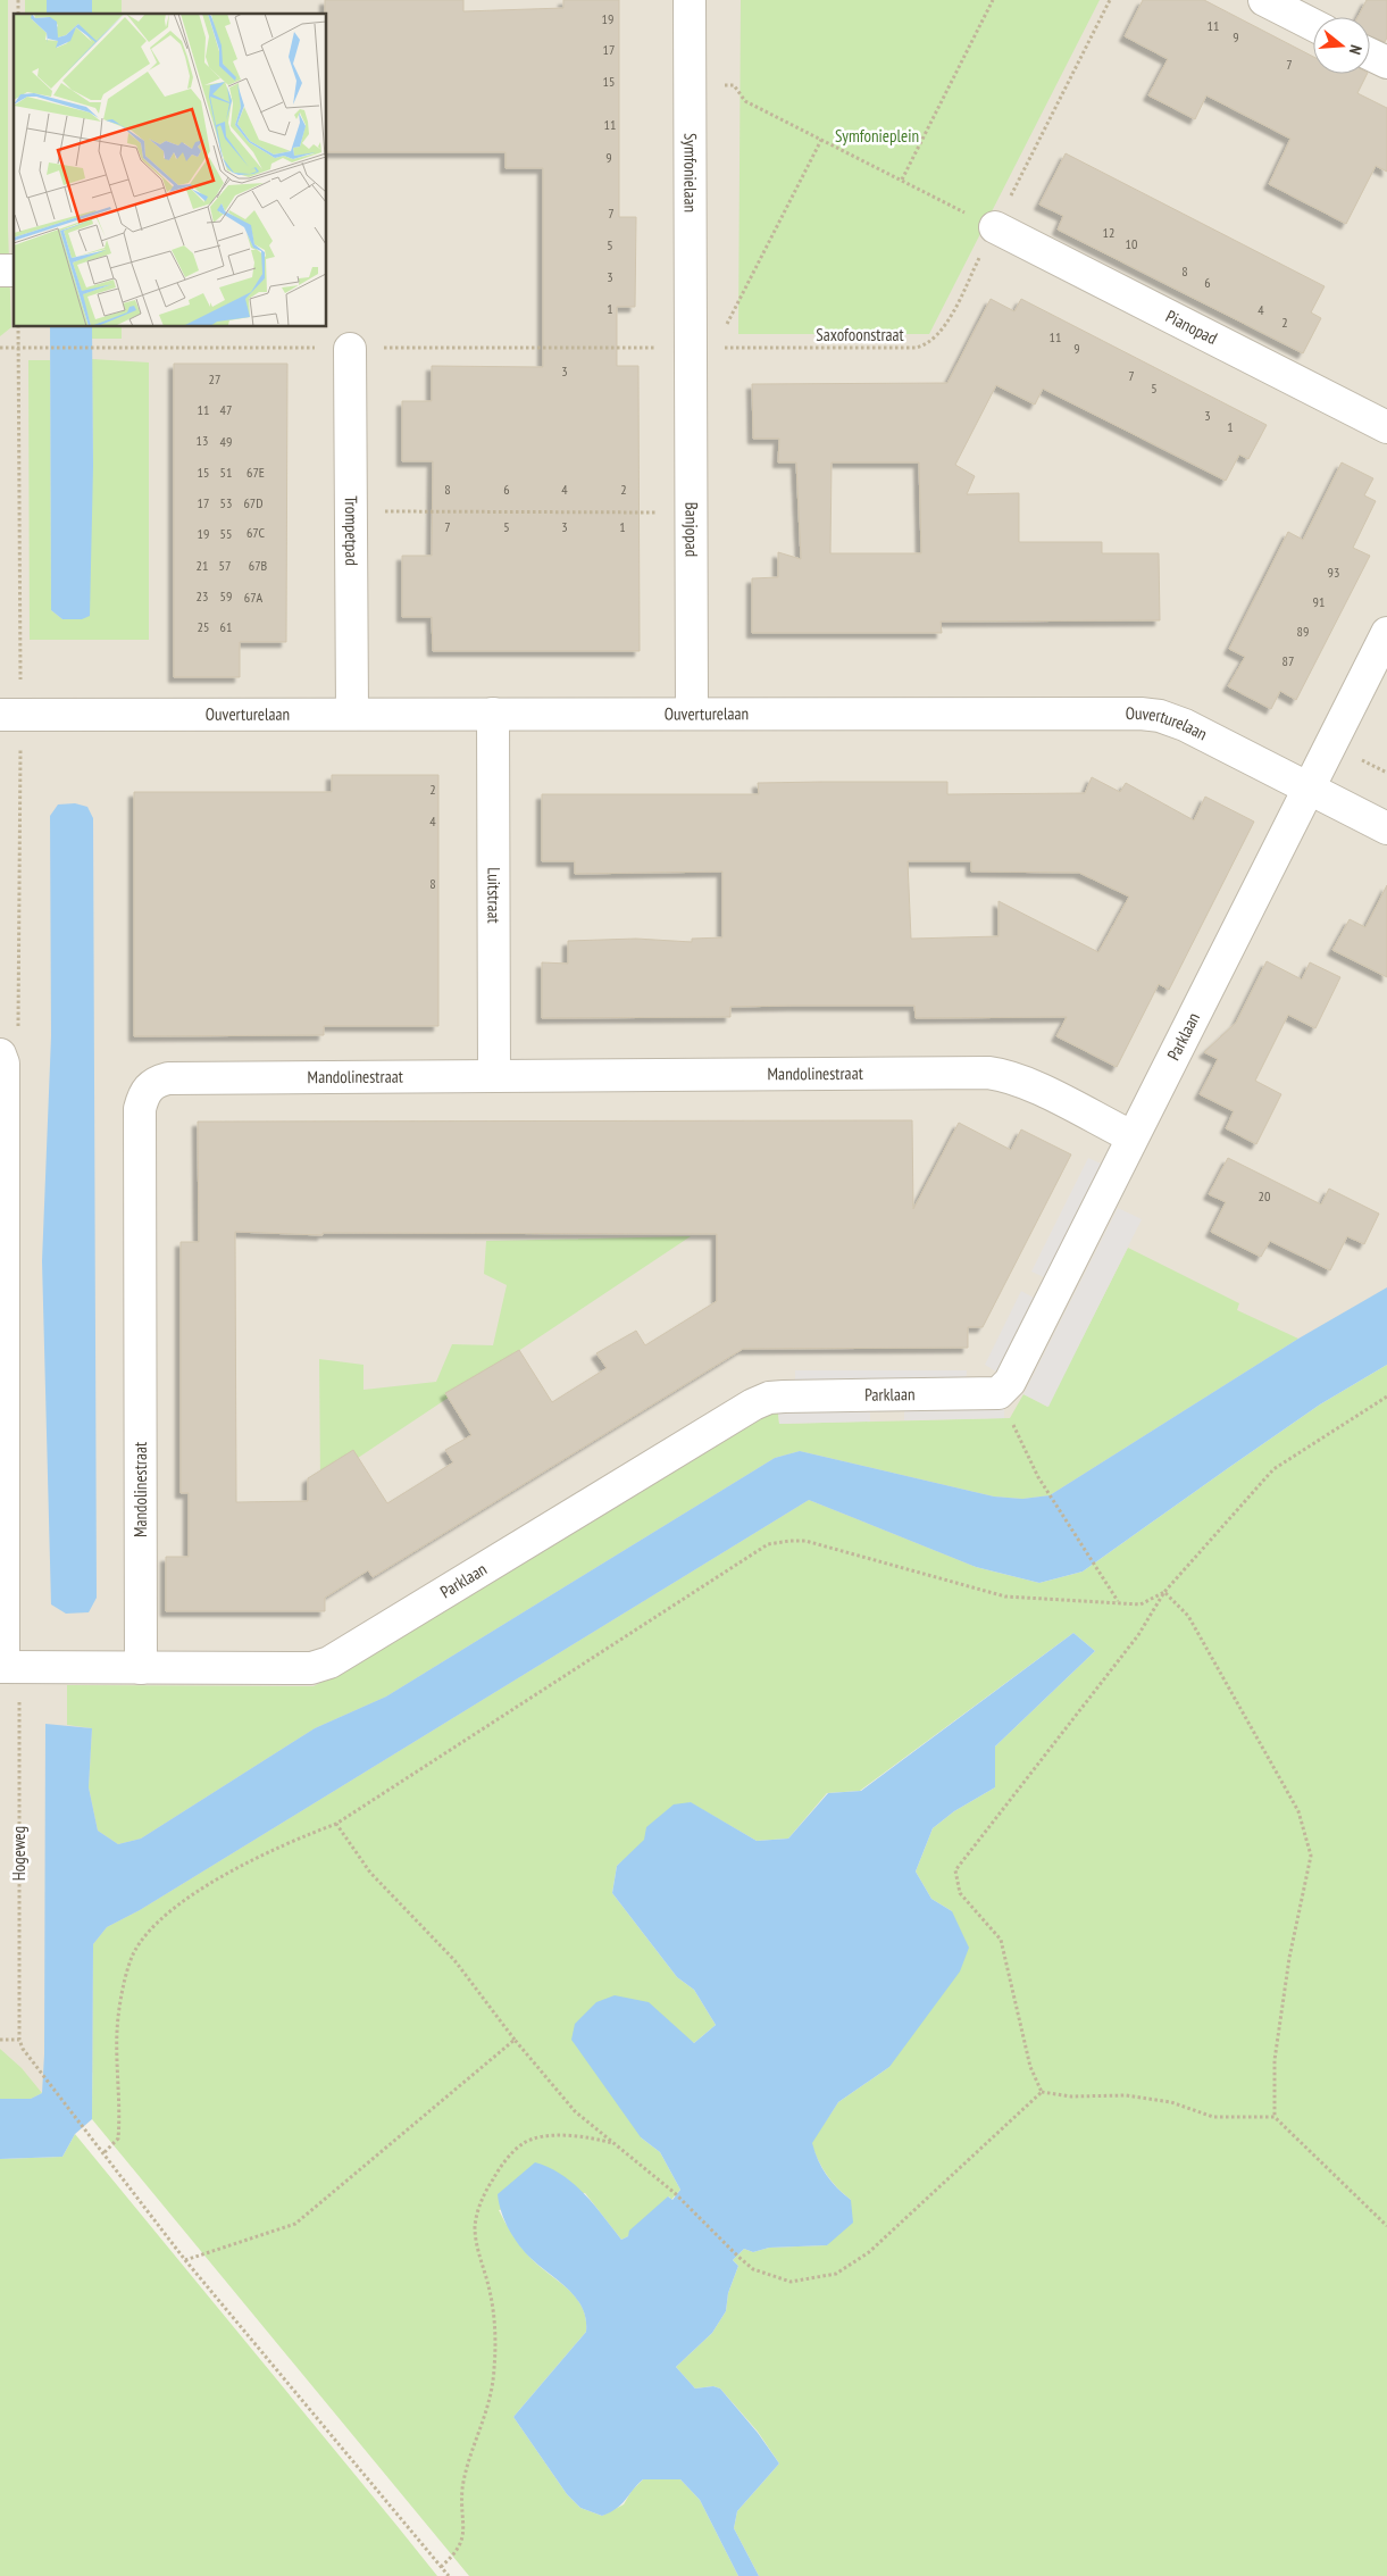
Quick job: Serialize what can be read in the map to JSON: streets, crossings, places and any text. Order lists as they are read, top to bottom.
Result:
{
  "streets": {
    "street": [
      "Symfonielaan",
      "Pianopad",
      "Trompetpad",
      "Banjopad",
      "Ouverturelaan",
      "Luitstraat",
      "Parklaan",
      "Mandolinestraat"
    ],
    "path": ["Saxofoonstraat", "Hogeweg"]
  },
  "crossings": [
    ["Symfonielaan", "Saxofoonstraat"],
    ["Symfonielaan", "Banjopad"],
    ["Pianopad", "Saxofoonstraat"],
    ["Saxofoonstraat", "Banjopad"],
    ["Trompetpad", "Ouverturelaan"],
    ["Banjopad", "Ouverturelaan"],
    ["Ouverturelaan", "Luitstraat"],
    ["Ouverturelaan", "Parklaan"],
    ["Luitstraat", "Mandolinestraat"],
    ["Parklaan", "Mandolinestraat"],
    ["Parklaan", "Hogeweg"]
  ],
  "parks": ["Symfonieplein"],
  "house_numbers": [
    "19",
    "11",
    "9",
    "17",
    "7",
    "15",
    "11",
    "9",
    "7",
    "12",
    "10",
    "5",
    "8",
    "3",
    "6",
    "1",
    "4",
    "2",
    "11",
    "9",
    "3",
    "7",
    "27",
    "5",
    "11",
    "47",
    "3",
    "1",
    "13",
    "49",
    "15",
    "51",
    "67E",
    "8",
    "6",
    "4",
    "2",
    "17",
    "53",
    "67D",
    "7",
    "5",
    "3",
    "1",
    "67C",
    "19",
    "55",
    "21",
    "57",
    "67B",
    "93",
    "23",
    "59",
    "67A",
    "91",
    "25",
    "61",
    "89",
    "87",
    "2",
    "4",
    "8",
    "20"
  ],
  "north": "right"
}
